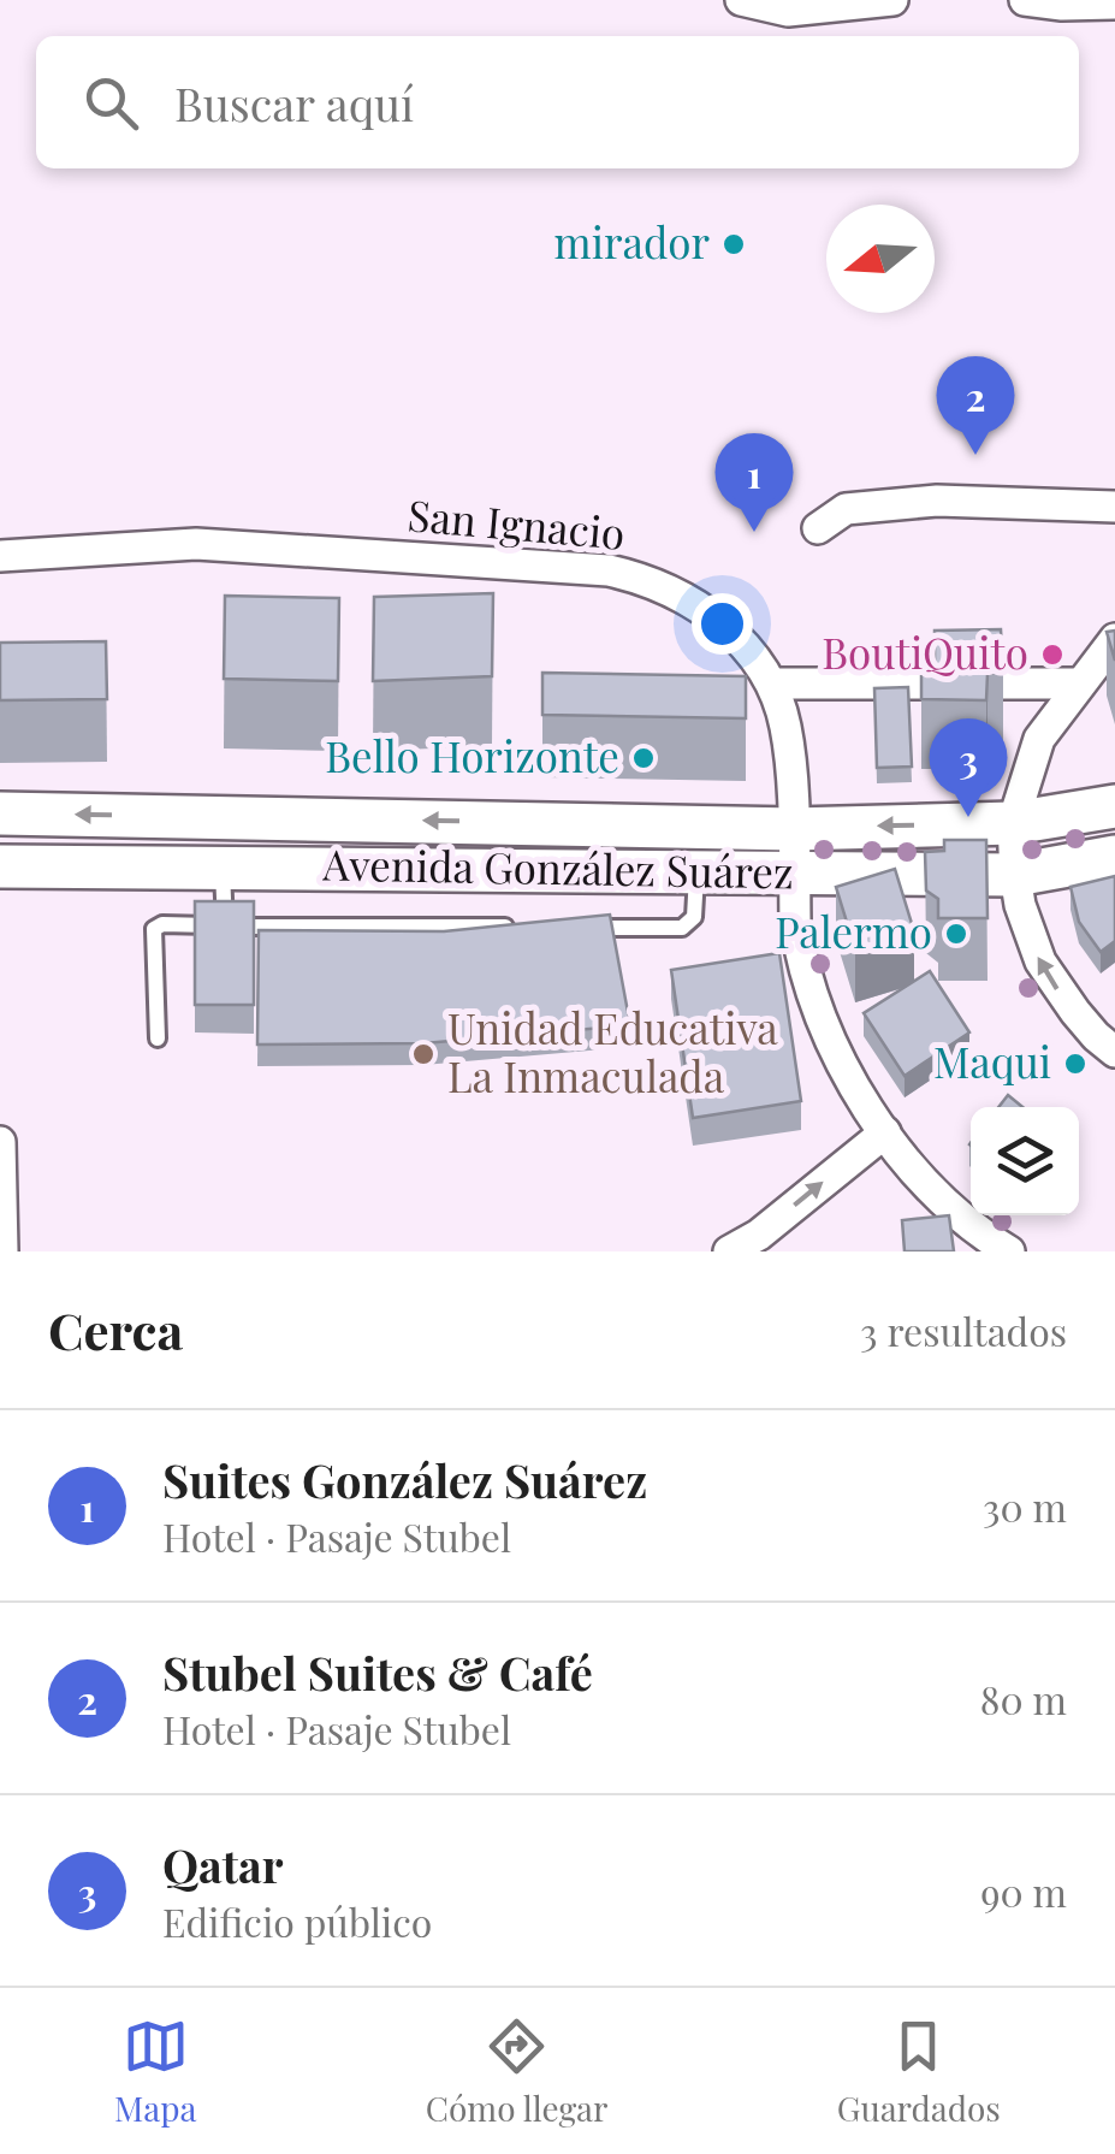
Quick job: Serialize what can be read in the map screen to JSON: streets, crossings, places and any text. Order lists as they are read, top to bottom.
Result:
{
  "streets": {
    "main road": ["Avenida González Suárez"],
    "street": ["San Ignacio"]
  },
  "crossings": [
    ["San Ignacio", "Avenida González Suárez"]
  ],
  "places": [
    "mirador",
    "BoutiQuito",
    "Bello Horizonte",
    "Palermo",
    "Unidad Educativa La Inmaculada",
    "Maqui"
  ],
  "north": "left",
  "page": {
    "search": "Buscar aquí",
    "pins": ["2", "1", "3"],
    "heading": ["Cerca", "3 resultados"],
    "list": [
      {
        "mark": "1",
        "name": "Suites González Suárez",
        "note": "Hotel · Pasaje Stubel",
        "value": "30 m"
      },
      {
        "mark": "2",
        "name": "Stubel Suites & Café",
        "note": "Hotel · Pasaje Stubel",
        "value": "80 m"
      },
      {
        "mark": "3",
        "name": "Qatar",
        "note": "Edificio público",
        "value": "90 m"
      }
    ],
    "nav": ["Mapa", "Cómo llegar", "Guardados"]
  }
}
